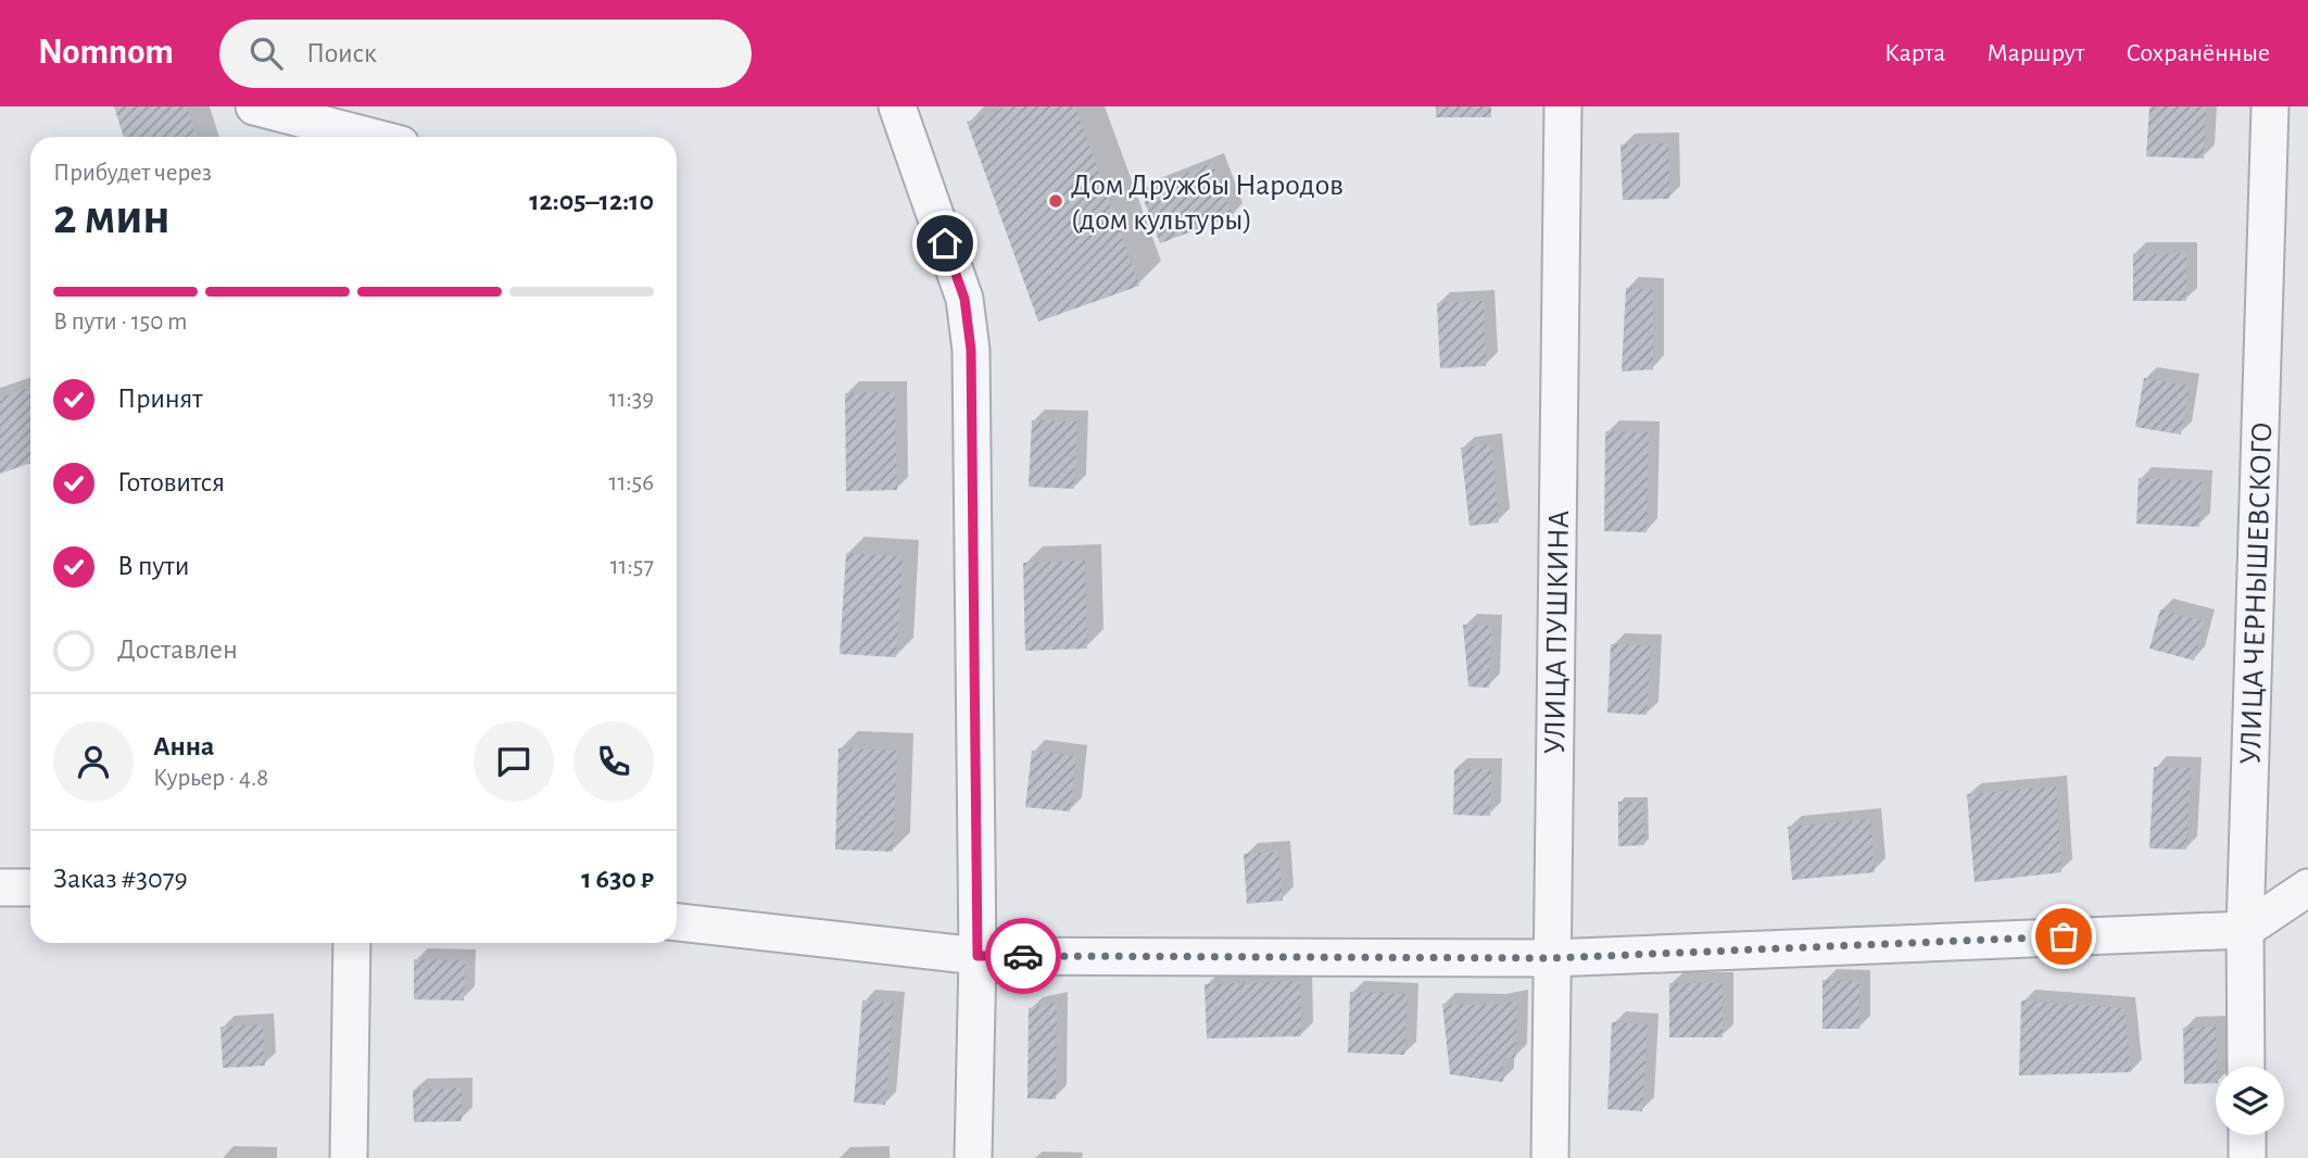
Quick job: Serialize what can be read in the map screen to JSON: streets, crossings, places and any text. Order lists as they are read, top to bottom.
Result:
{
  "streets": {
    "street": ["УЛИЦА ЧЕРНЫШЕВСКОГО", "УЛИЦА ПУШКИНА"]
  },
  "places": ["Дом Дружбы Народов (дом культуры)"],
  "page": {
    "header": "Nomnom",
    "search": "Поиск",
    "nav": ["Карта", "Маршрут", "Сохранённые"],
    "heading": ["2 мин", "Прибудет через", "12:05–12:10"],
    "panel": [
      "Анна",
      "Курьер · 4.8",
      "Заказ #3079",
      "1 630 ₽"
    ],
    "bar": "В пути · 150 m",
    "list": [
      ["Принят", "11:39"],
      ["Готовится", "11:56"],
      ["В пути", "11:57"],
      "Доставлен"
    ]
  }
}
